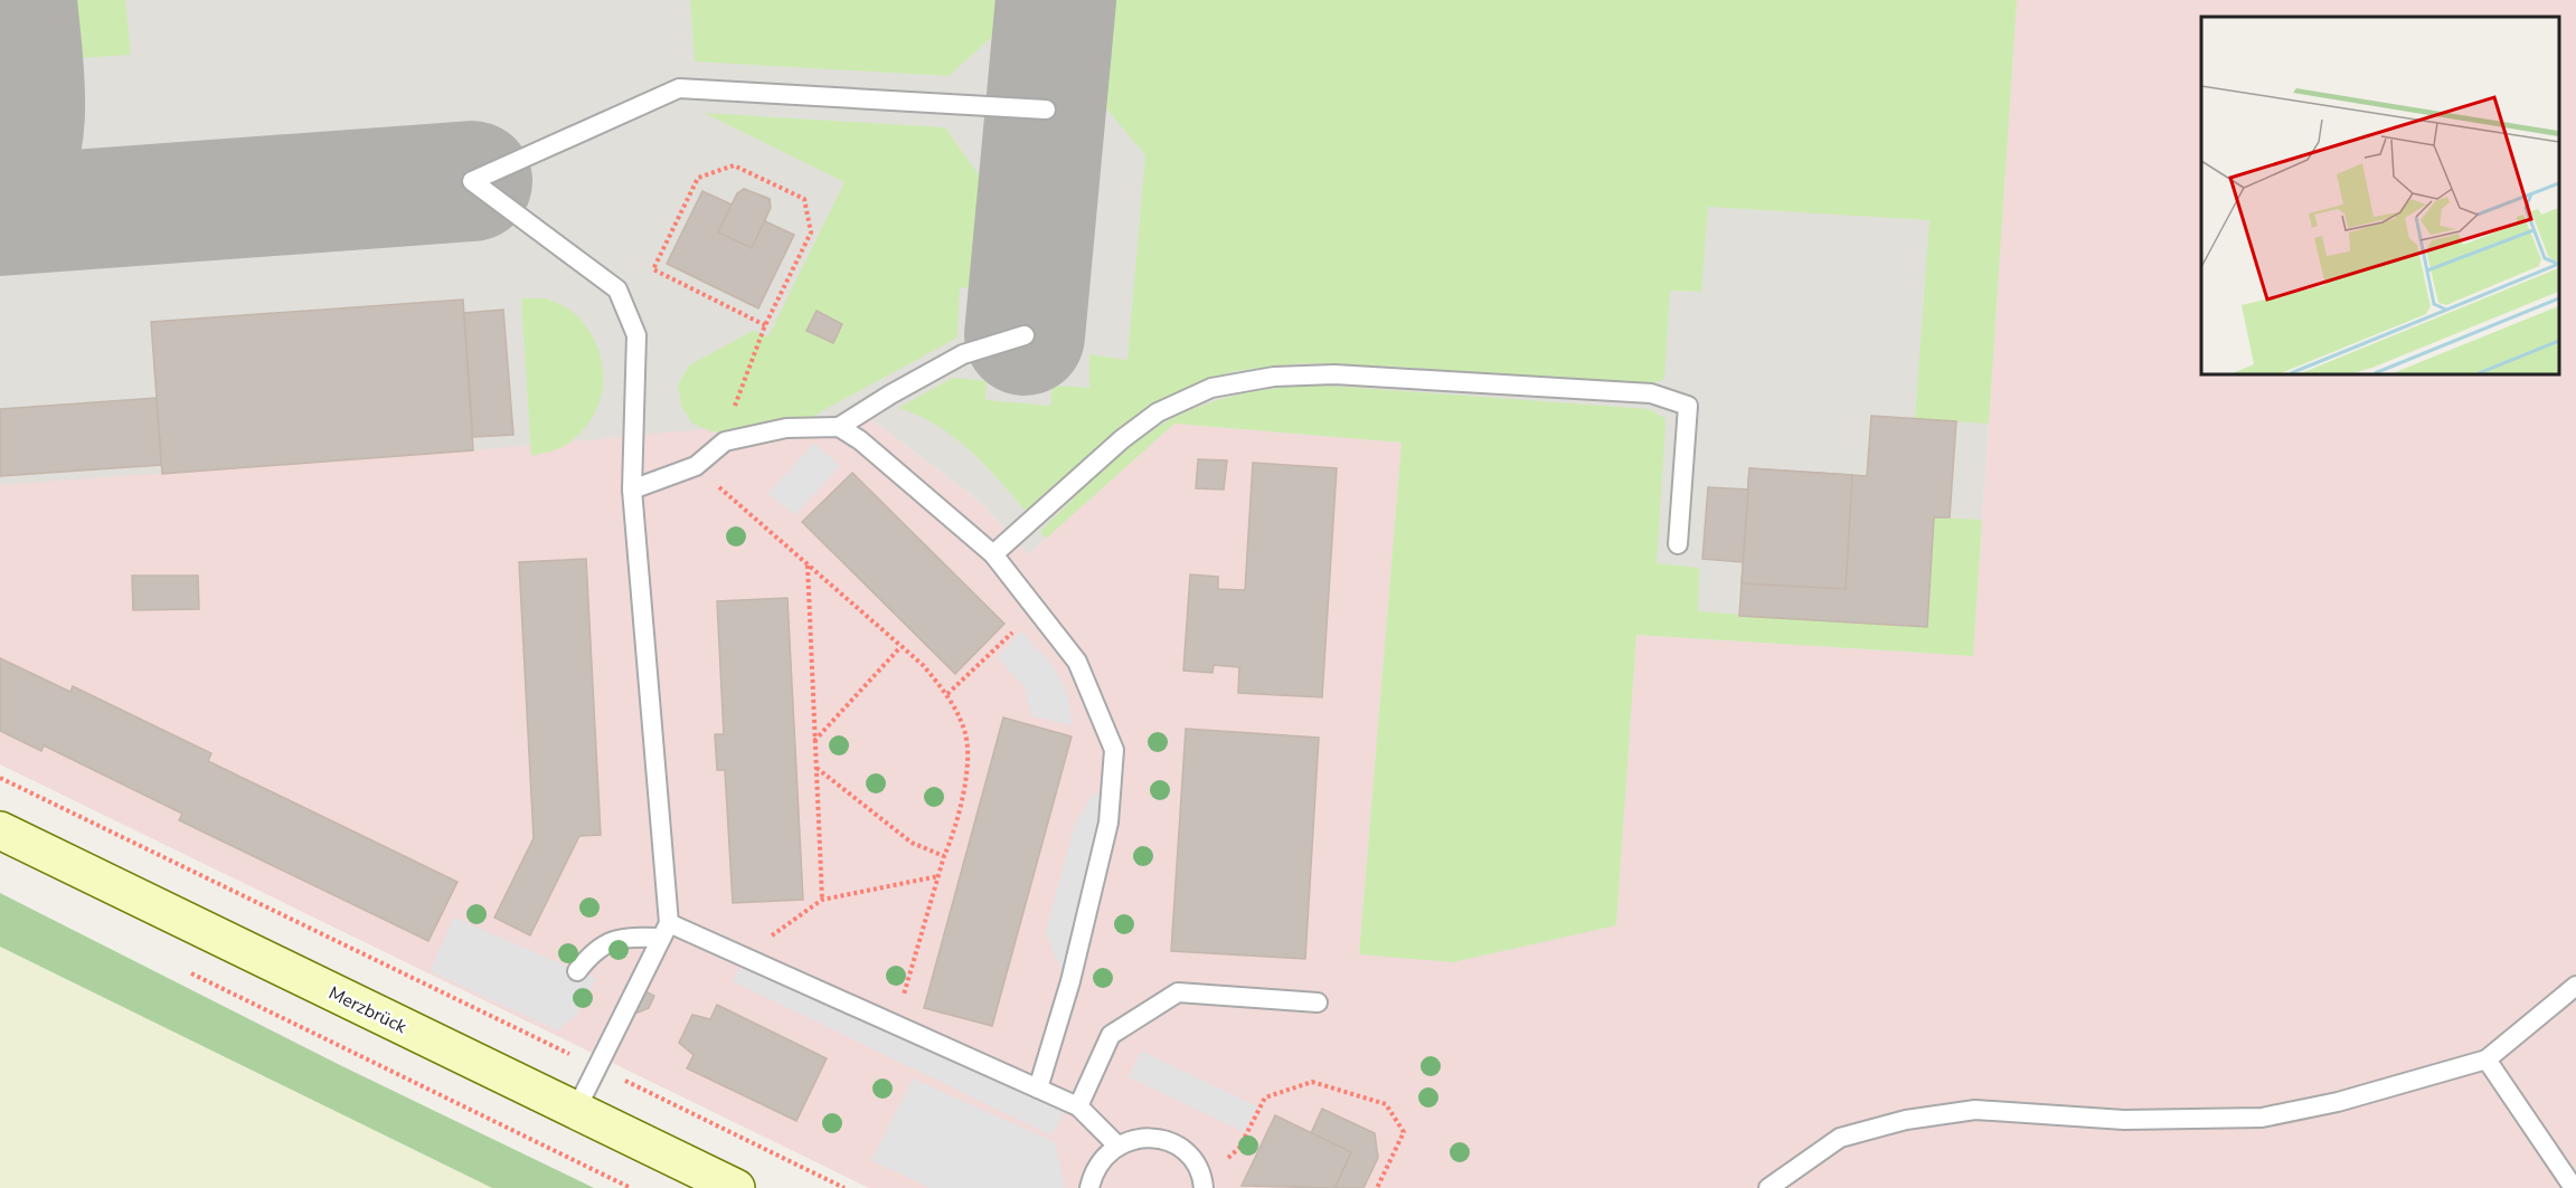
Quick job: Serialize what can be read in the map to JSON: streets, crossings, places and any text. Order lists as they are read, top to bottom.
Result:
{
  "streets": {
    "main road": ["Merzbrück"]
  }
}
